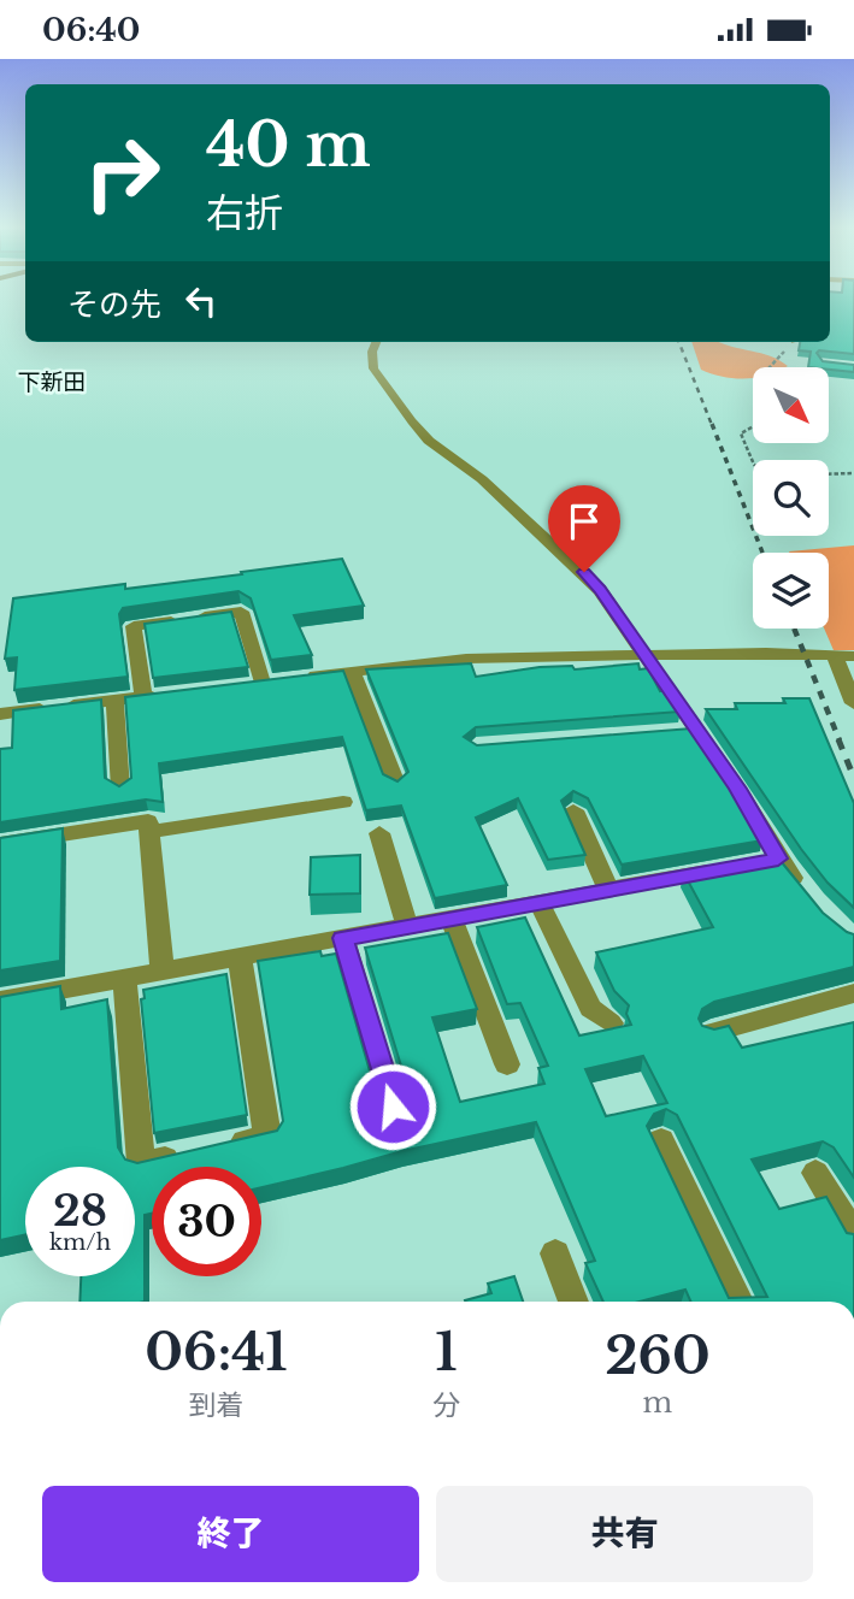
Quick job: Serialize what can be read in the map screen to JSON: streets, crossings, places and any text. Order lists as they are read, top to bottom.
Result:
{
  "districts": ["下新田"],
  "north": "bottom right",
  "page": {
    "status": "06:40",
    "turn": ["40 m", "右折"],
    "then": "その先",
    "speed": "28 km/h",
    "limit": "30",
    "eta": [
      "06:41",
      "到着",
      "1",
      "分",
      "260",
      "m"
    ],
    "buttons": ["終了", "共有"]
  }
}
